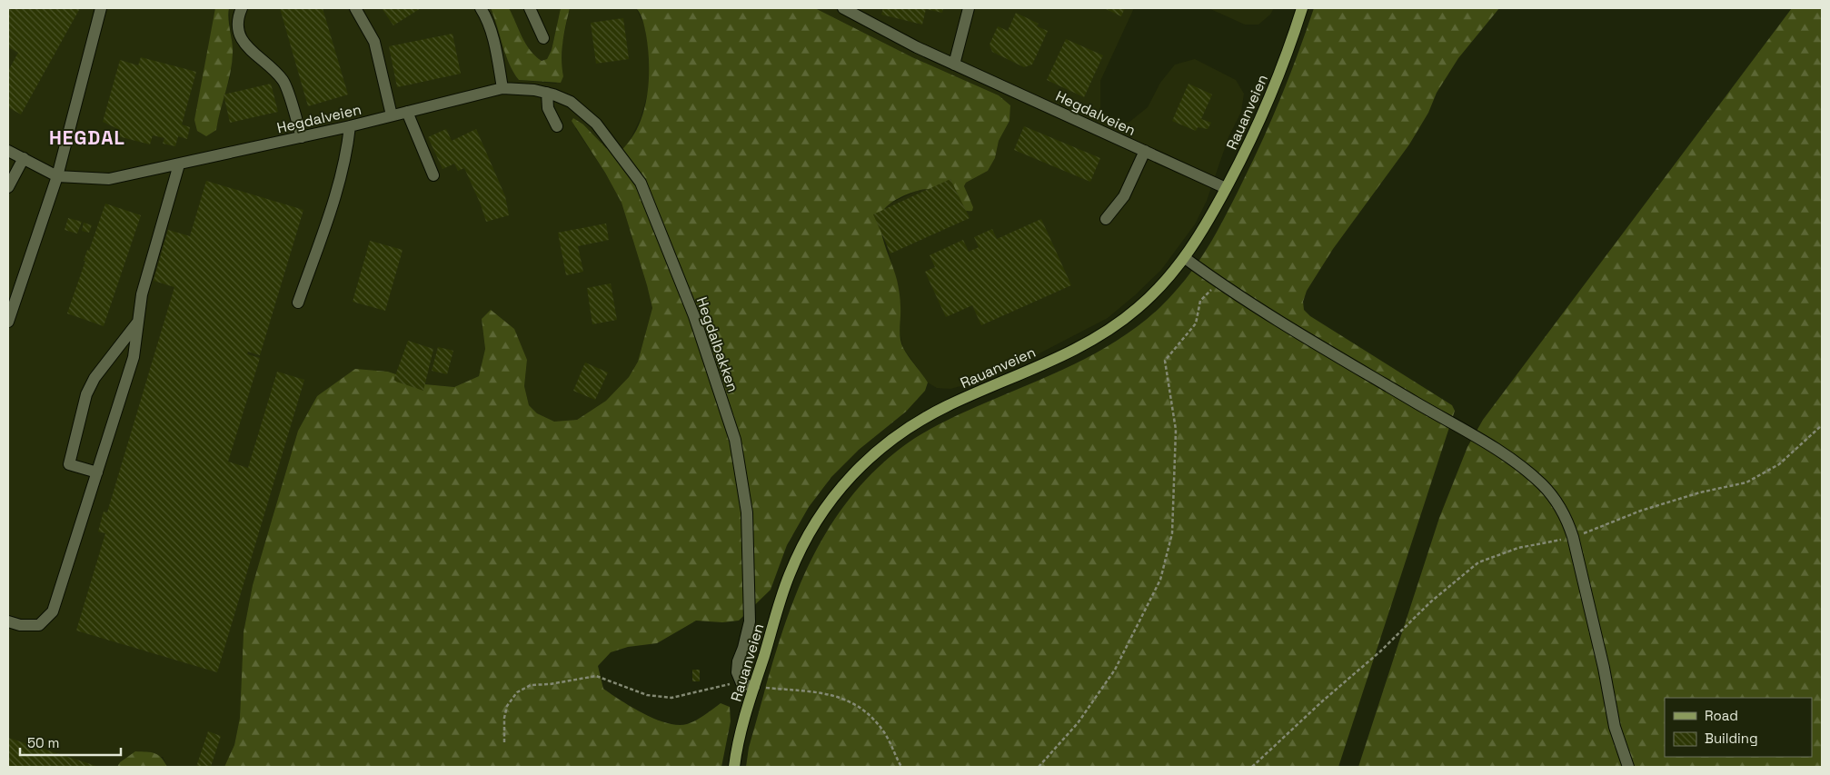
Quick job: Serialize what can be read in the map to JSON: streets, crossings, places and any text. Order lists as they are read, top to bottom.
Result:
{
  "streets": {
    "main road": ["Rauanveien"],
    "street": ["Hegdalveien", "Hegdalbakken"]
  },
  "crossings": [
    ["Rauanveien", "Hegdalveien"],
    ["Hegdalveien", "Hegdalbakken"]
  ],
  "districts": ["HEGDAL"],
  "legend": ["Road", "Building"],
  "scale_bar": "50 m"
}
